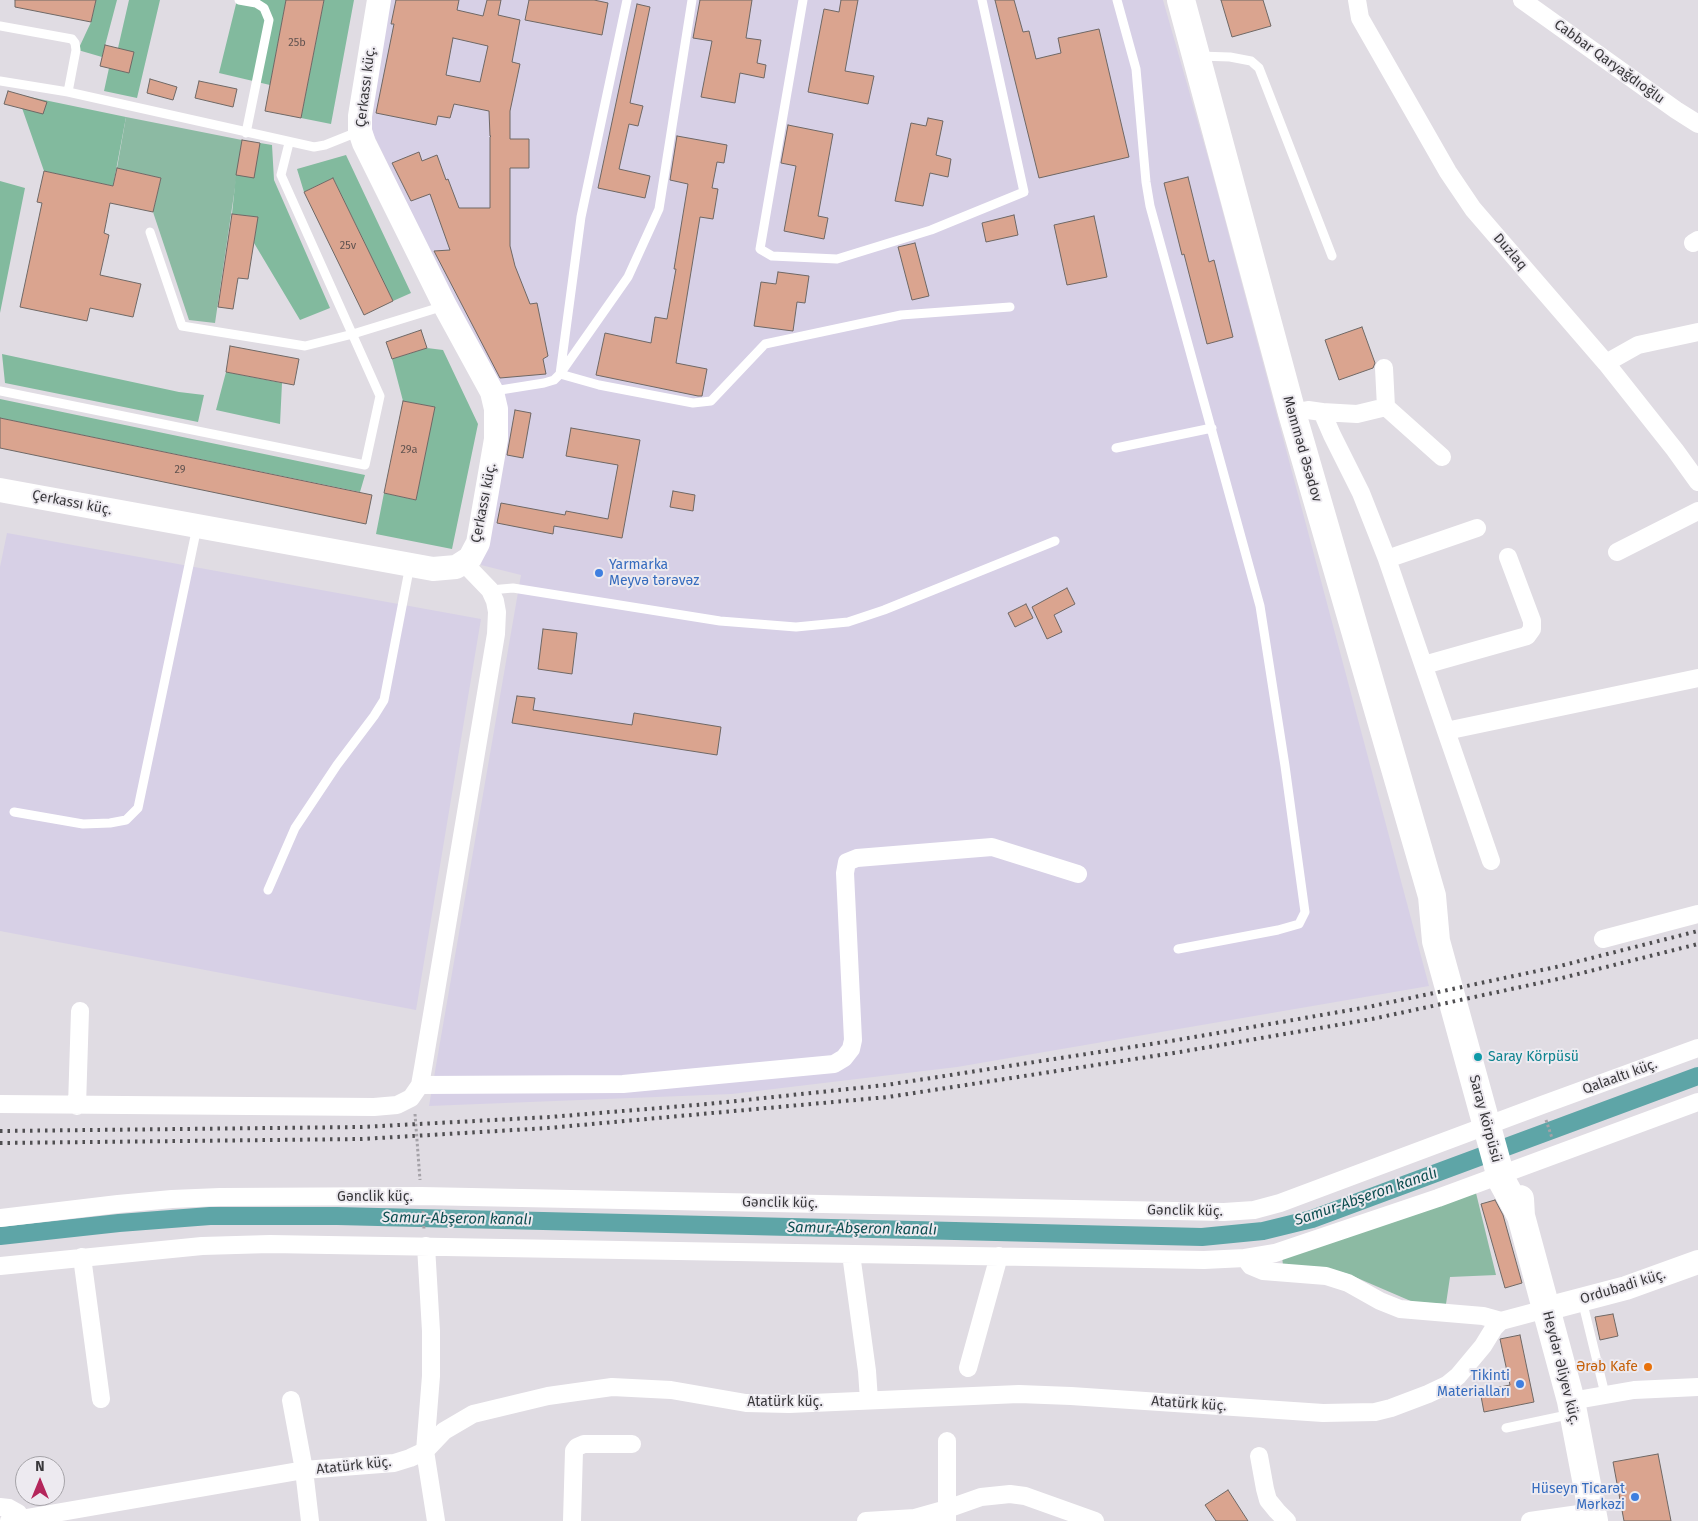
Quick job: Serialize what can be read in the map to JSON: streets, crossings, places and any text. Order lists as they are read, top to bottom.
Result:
{
  "streets": {
    "main road": ["Məmməd Əsədov", "Saray körpüsü", "Heydər Əliyev küç."],
    "street": [
      "Cabbar Qaryağdıoğlu",
      "Çerkassı küç.",
      "Duzlaq",
      "Qalaaltı küç.",
      "Gənclik küç.",
      "Ordubadi küç.",
      "Atatürk küç."
    ]
  },
  "crossings": [
    ["Məmməd Əsədov", "Saray körpüsü"],
    ["Qalaaltı küç.", "Gənclik küç."],
    ["Saray körpüsü", "Heydər Əliyev küç."],
    ["Ordubadi küç.", "Heydər Əliyev küç."]
  ],
  "water": ["Samur-Abşeron kanalı"],
  "places": [
    "Yarmarka Meyvә tәrәvәz",
    "Saray Körpüsü",
    "Ərəb Kafe",
    "Tikinti Materialları",
    "Hüseyn Ticarət Mərkəzi"
  ],
  "house_numbers": [
    "25b",
    "25v",
    "29a",
    "29"
  ],
  "north": "top"
}
